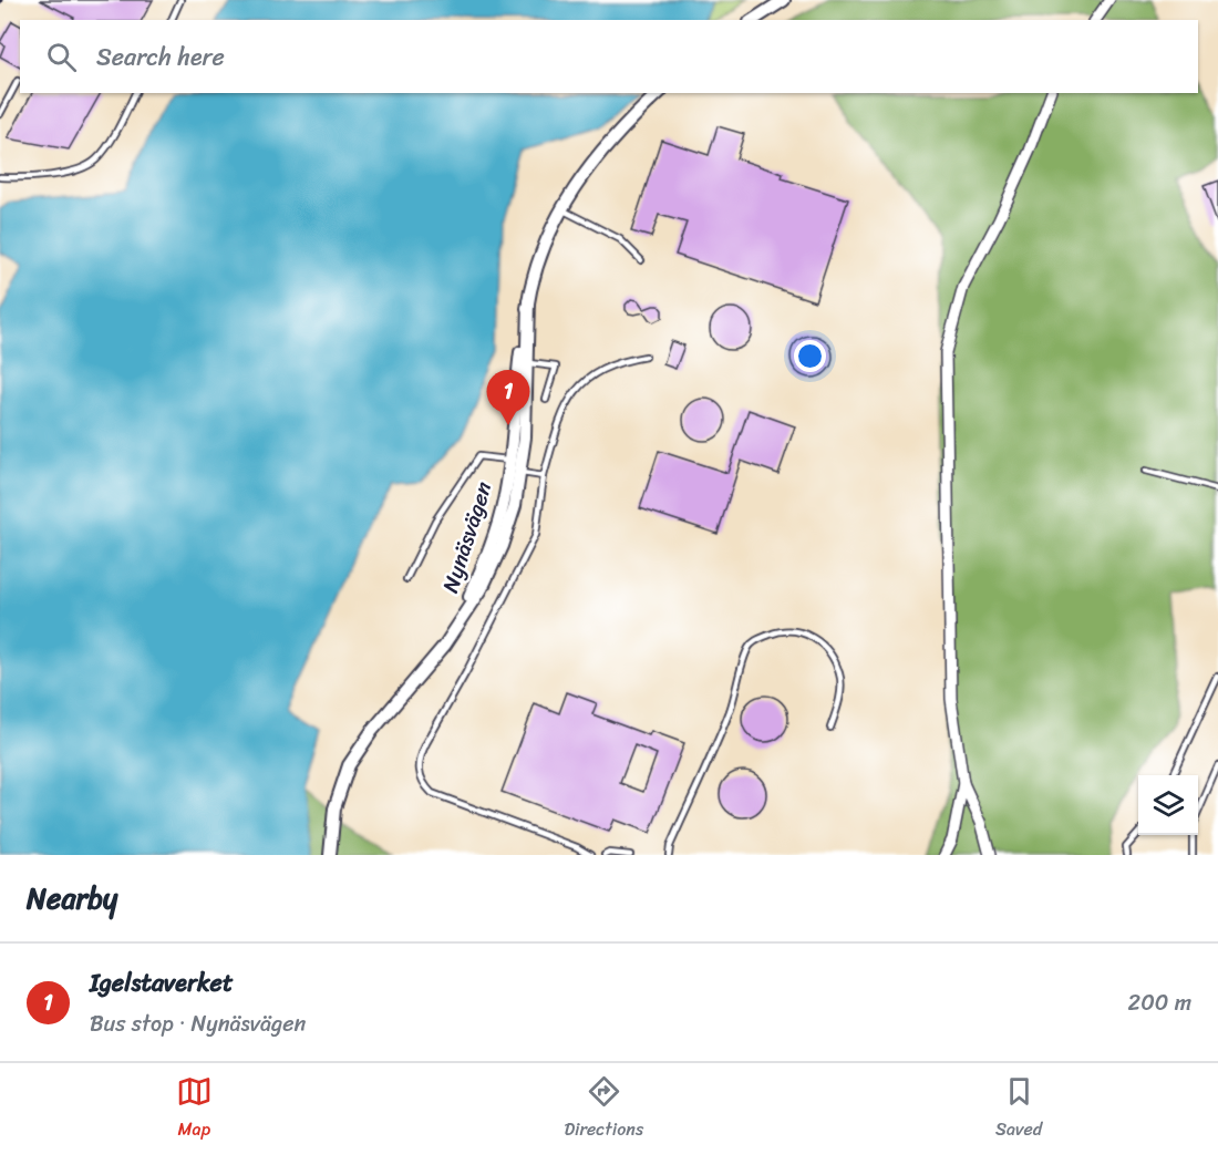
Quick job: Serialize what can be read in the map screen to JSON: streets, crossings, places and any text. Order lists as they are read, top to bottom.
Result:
{
  "streets": {
    "street": ["Nynäsvägen"]
  },
  "page": {
    "search": "Search here",
    "pins": "1",
    "heading": "Nearby",
    "list": [
      {
        "mark": "1",
        "name": "Igelstaverket",
        "note": "Bus stop · Nynäsvägen",
        "value": "200 m"
      }
    ],
    "nav": ["Map", "Directions", "Saved"]
  }
}
